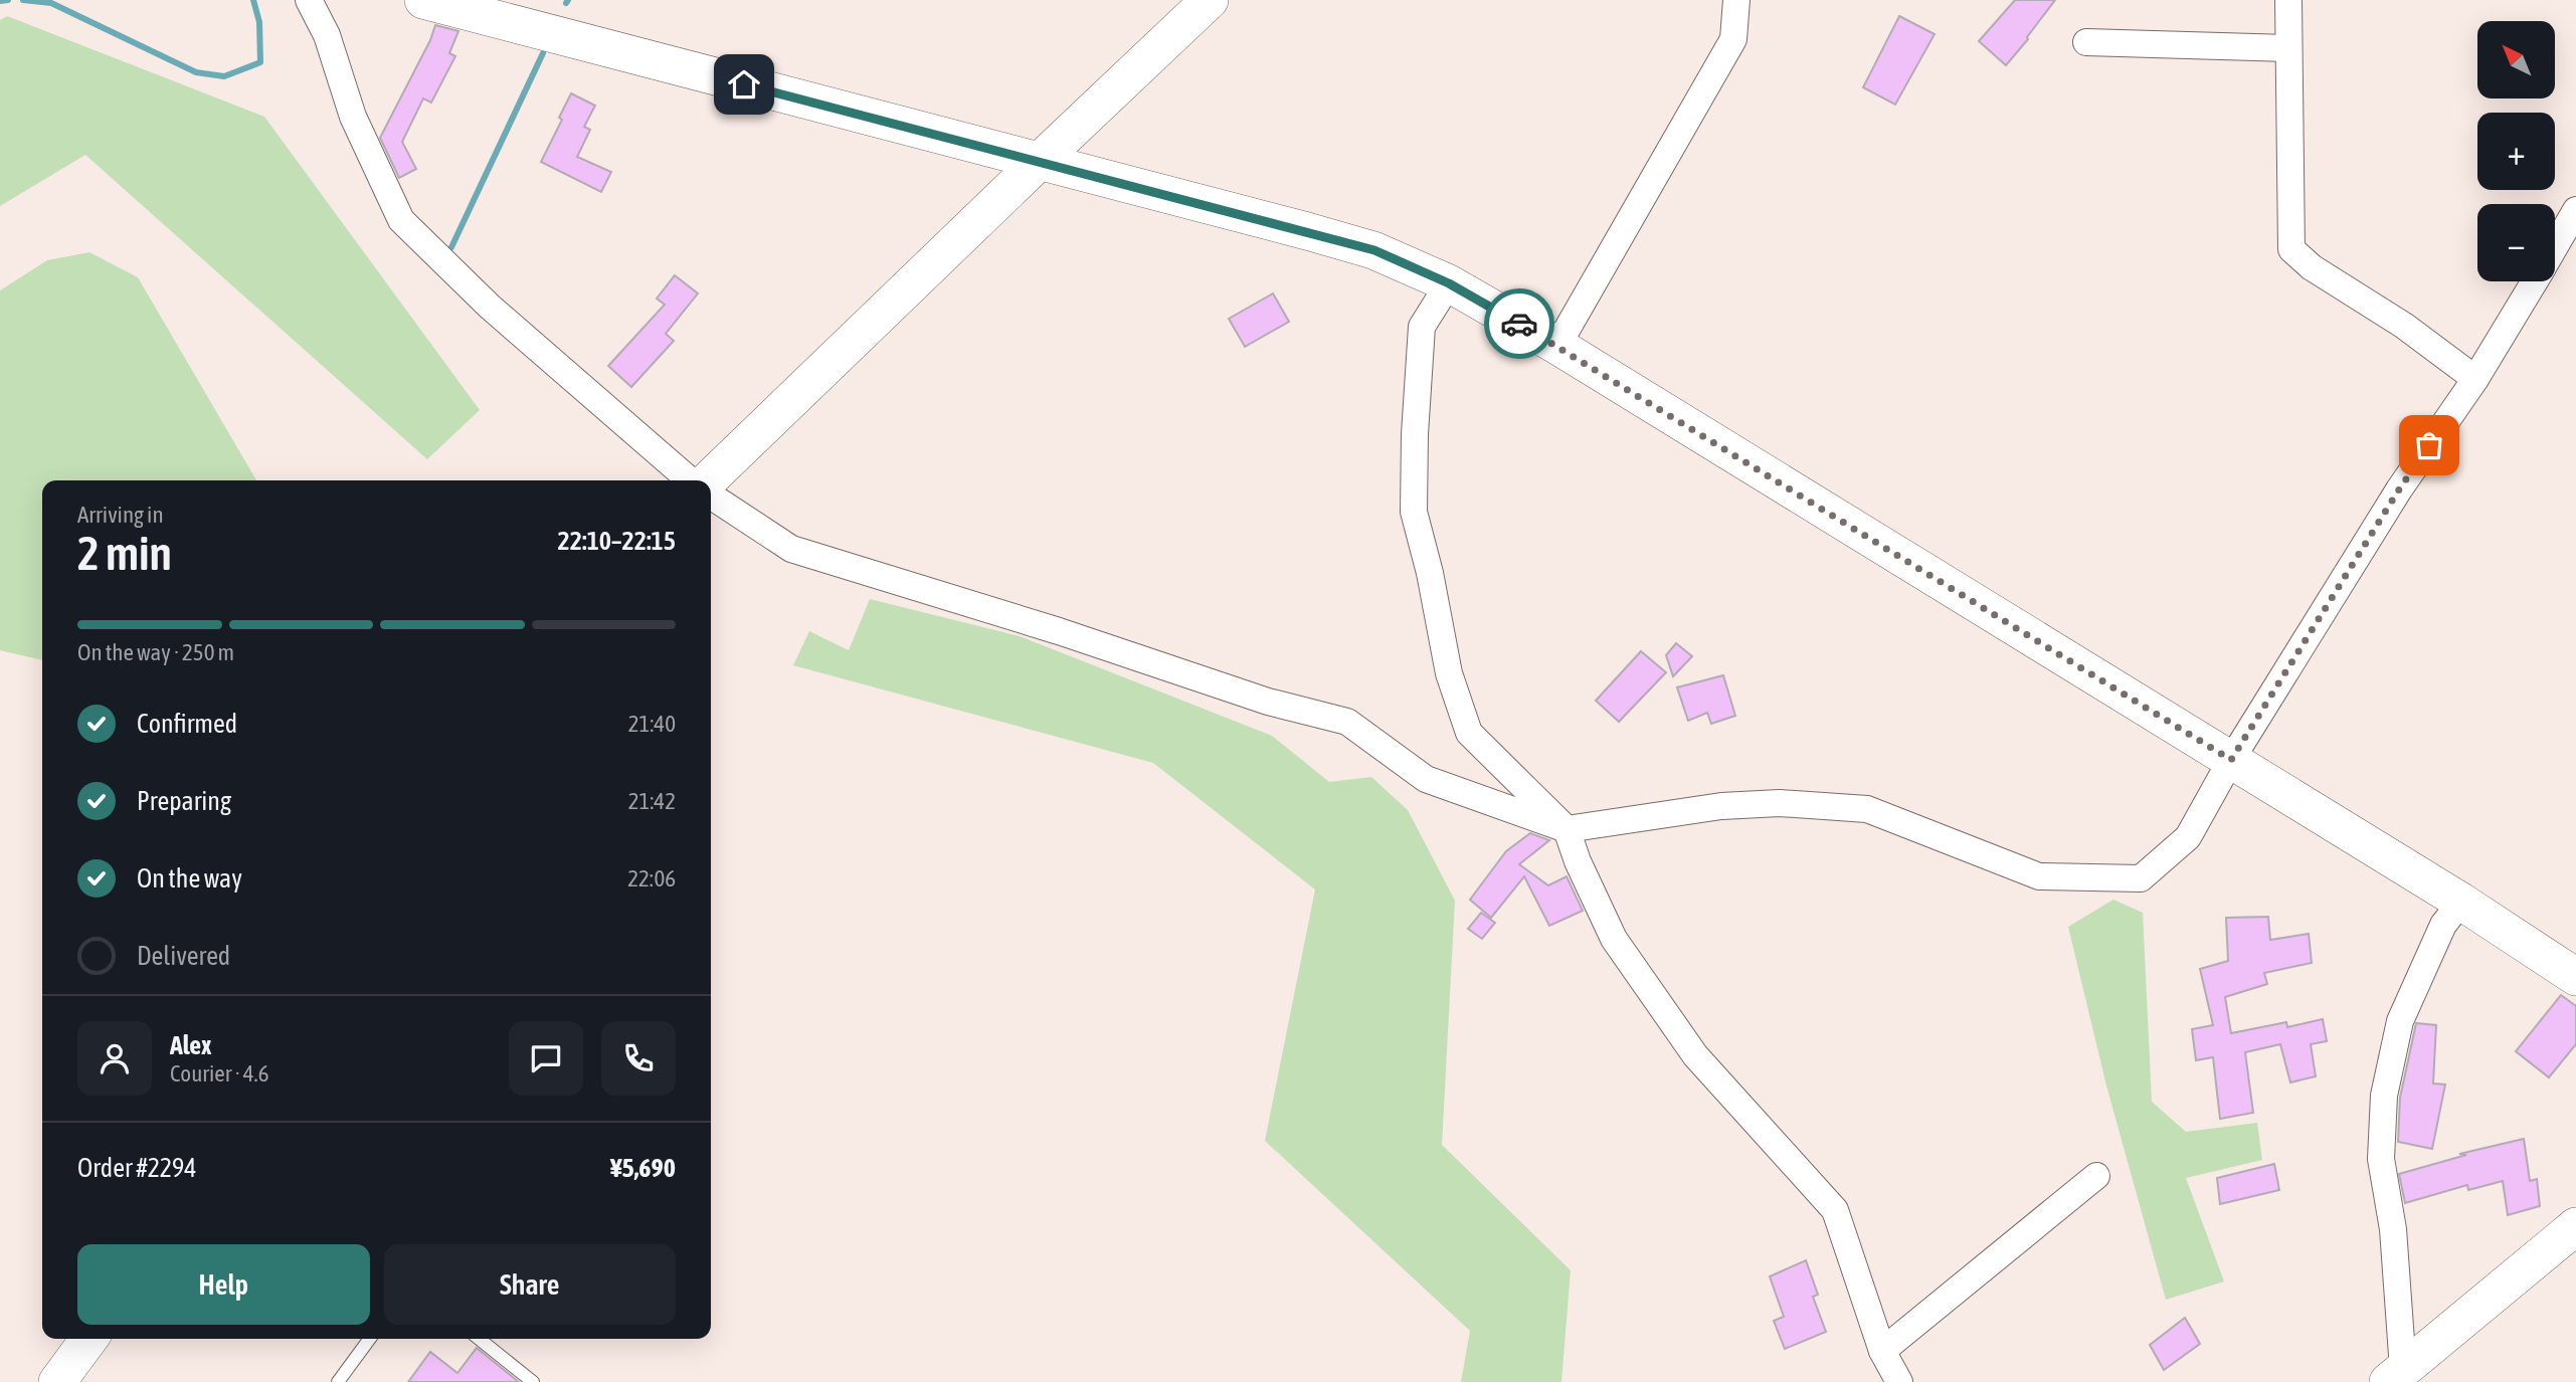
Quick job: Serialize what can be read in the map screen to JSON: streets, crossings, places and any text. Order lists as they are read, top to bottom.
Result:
{
  "north": "top left",
  "page": {
    "map_buttons": ["+", "−"],
    "heading": ["2 min", "Arriving in", "22:10–22:15"],
    "panel": [
      "Alex",
      "Courier · 4.6",
      "Order #2294",
      "¥5,690"
    ],
    "bar": "On the way · 250 m",
    "list": [
      ["Confirmed", "21:40"],
      ["Preparing", "21:42"],
      ["On the way", "22:06"],
      "Delivered"
    ],
    "buttons": ["Help", "Share"]
  }
}
